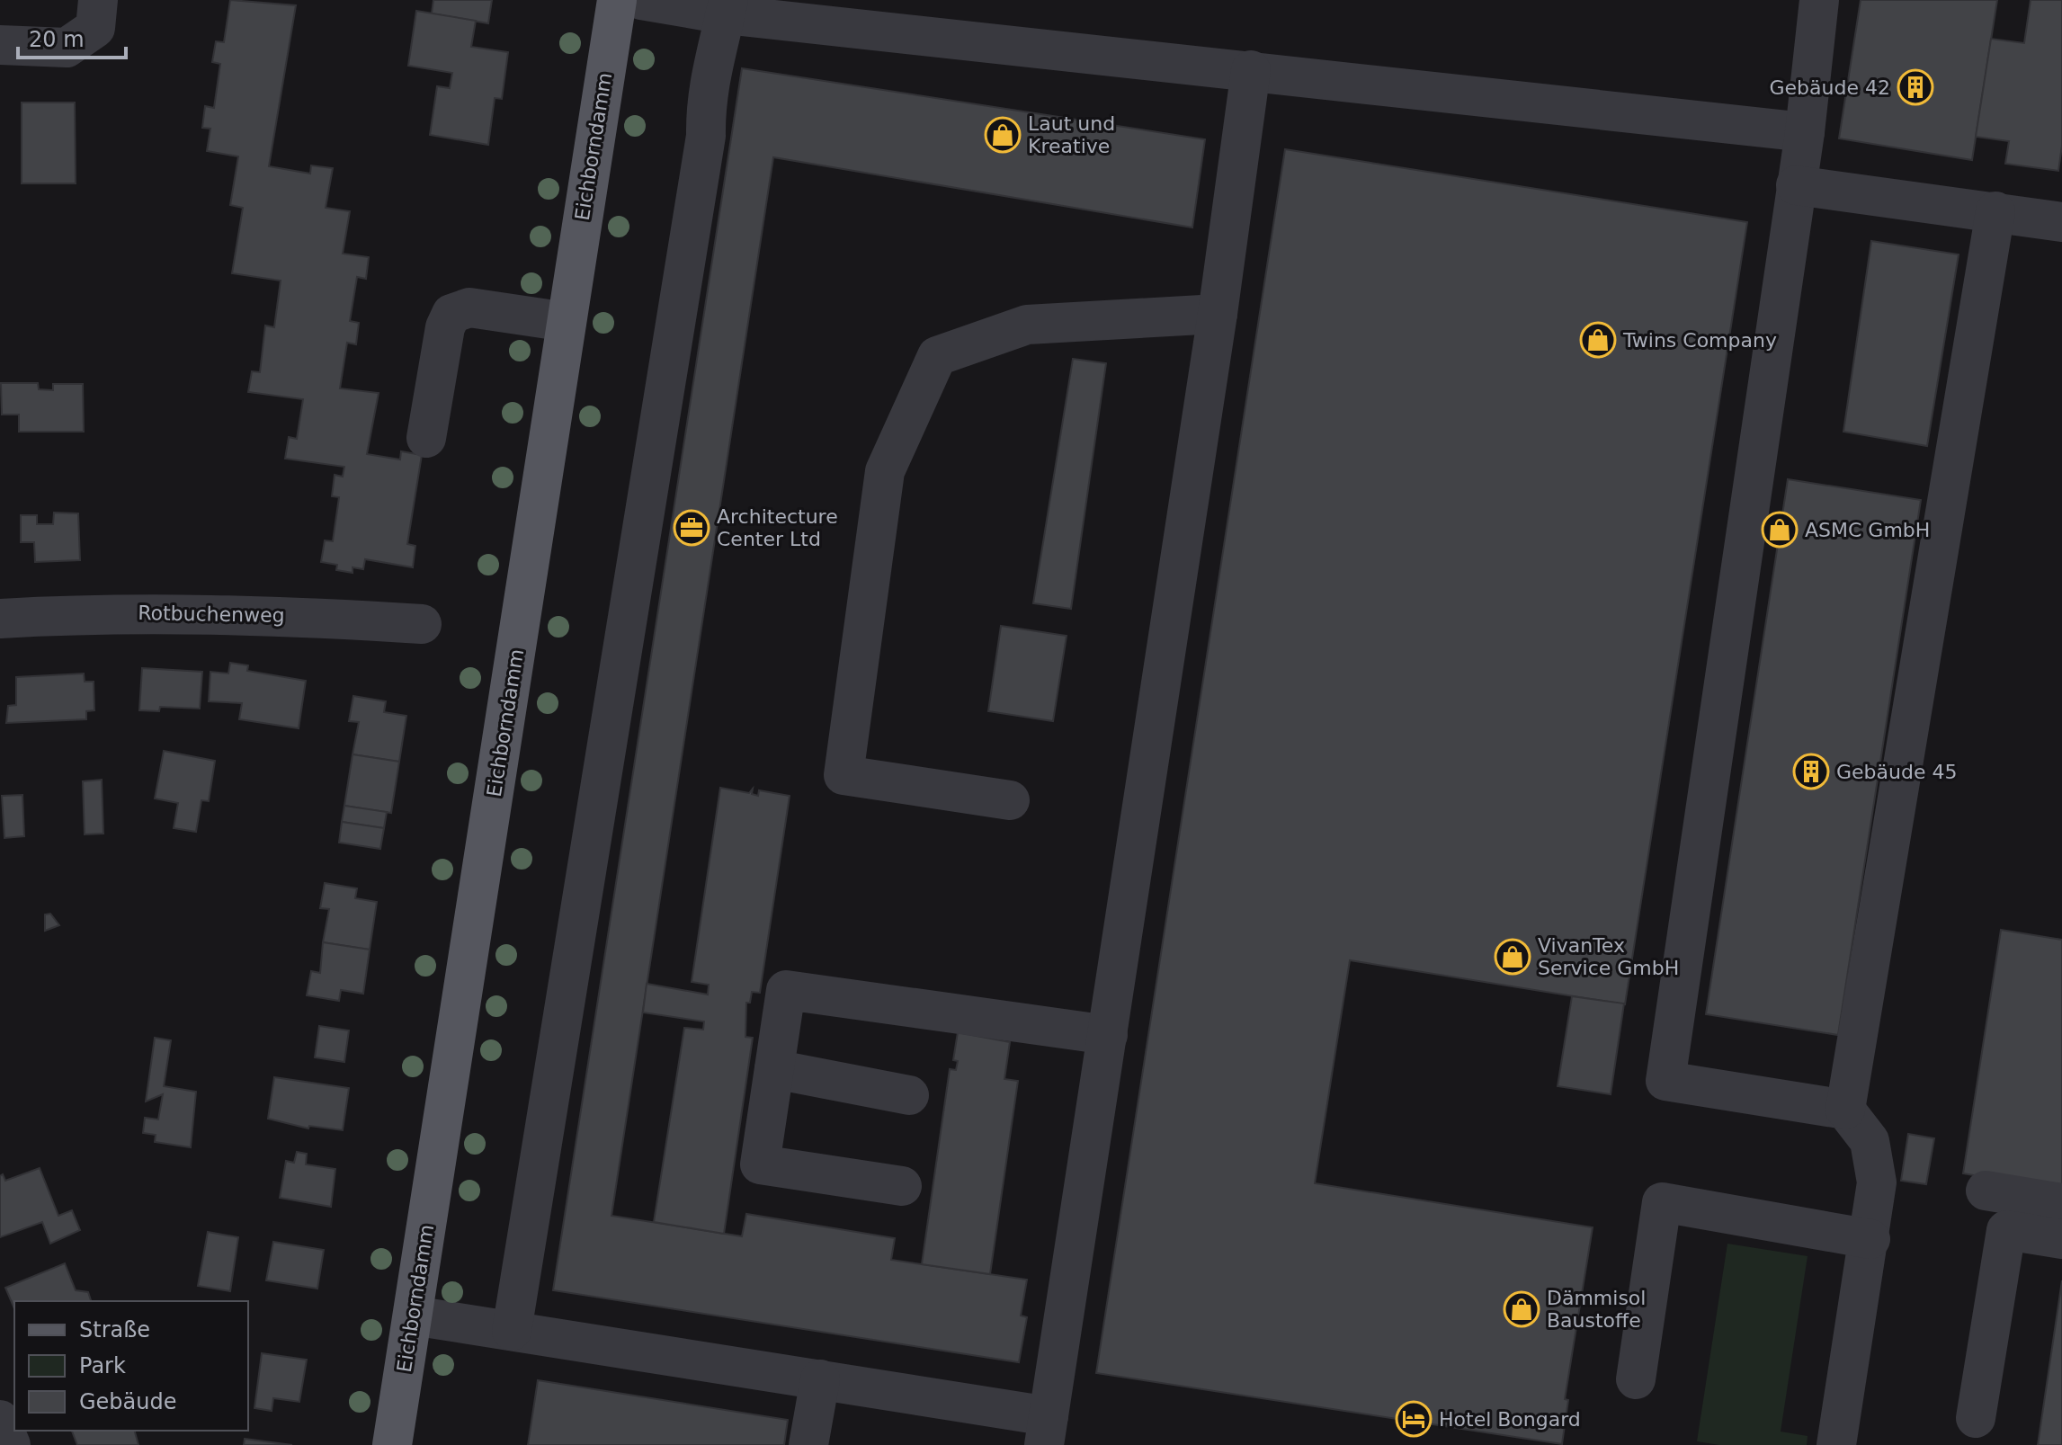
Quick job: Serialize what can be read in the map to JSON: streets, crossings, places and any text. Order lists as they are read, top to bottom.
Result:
{
  "streets": {
    "main road": ["Eichborndamm"],
    "street": ["Rotbuchenweg"]
  },
  "places": {
    "building": ["Gebäude 42", "Gebäude 45"],
    "shop": [
      "Laut und Kreative",
      "Twins Company",
      "ASMC GmbH",
      "VivanTex Service GmbH",
      "Dämmisol Baustoffe"
    ],
    "office": ["Architecture Center Ltd"],
    "hotel": ["Hotel Bongard"]
  },
  "legend": ["Straße", "Park", "Gebäude"],
  "scale_bar": "20 m"
}
